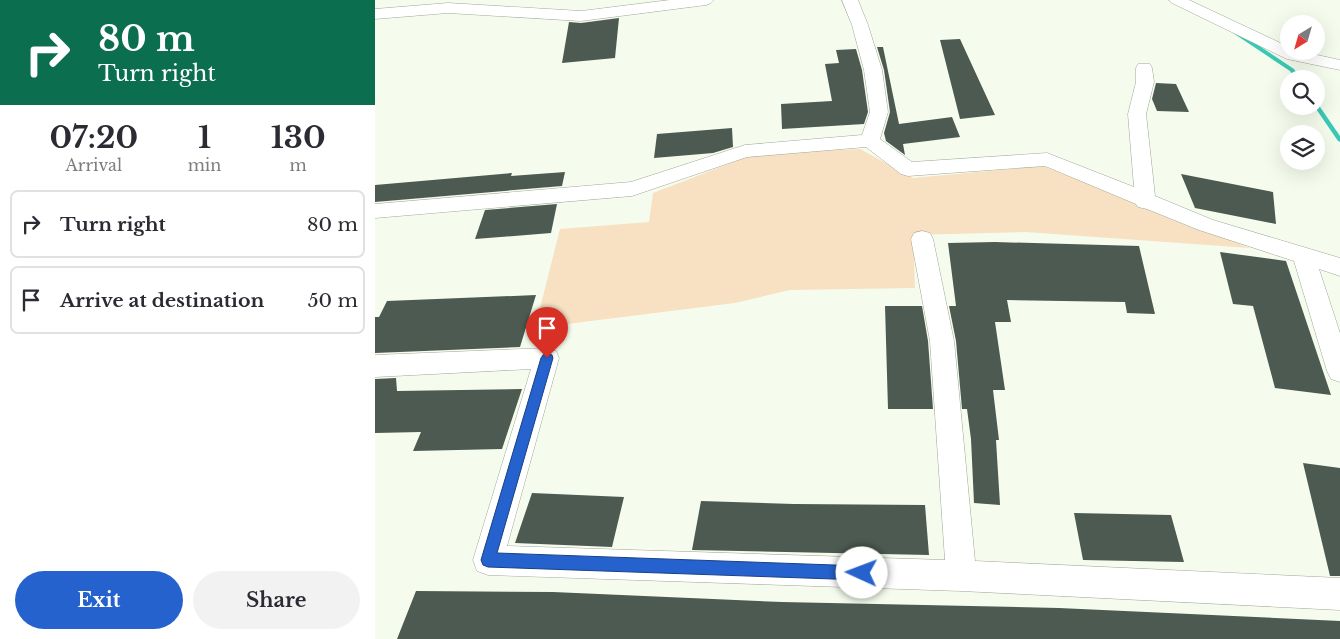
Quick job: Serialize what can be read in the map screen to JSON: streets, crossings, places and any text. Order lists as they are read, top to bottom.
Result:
{
  "north": "bottom left",
  "page": {
    "turn": ["80 m", "Turn right"],
    "eta": [
      "07:20",
      "Arrival",
      "1",
      "min",
      "130",
      "m"
    ],
    "list": [
      {
        "name": "Turn right",
        "value": "80 m"
      },
      {
        "name": "Arrive at destination",
        "value": "50 m"
      }
    ],
    "buttons": ["Exit", "Share"]
  }
}
